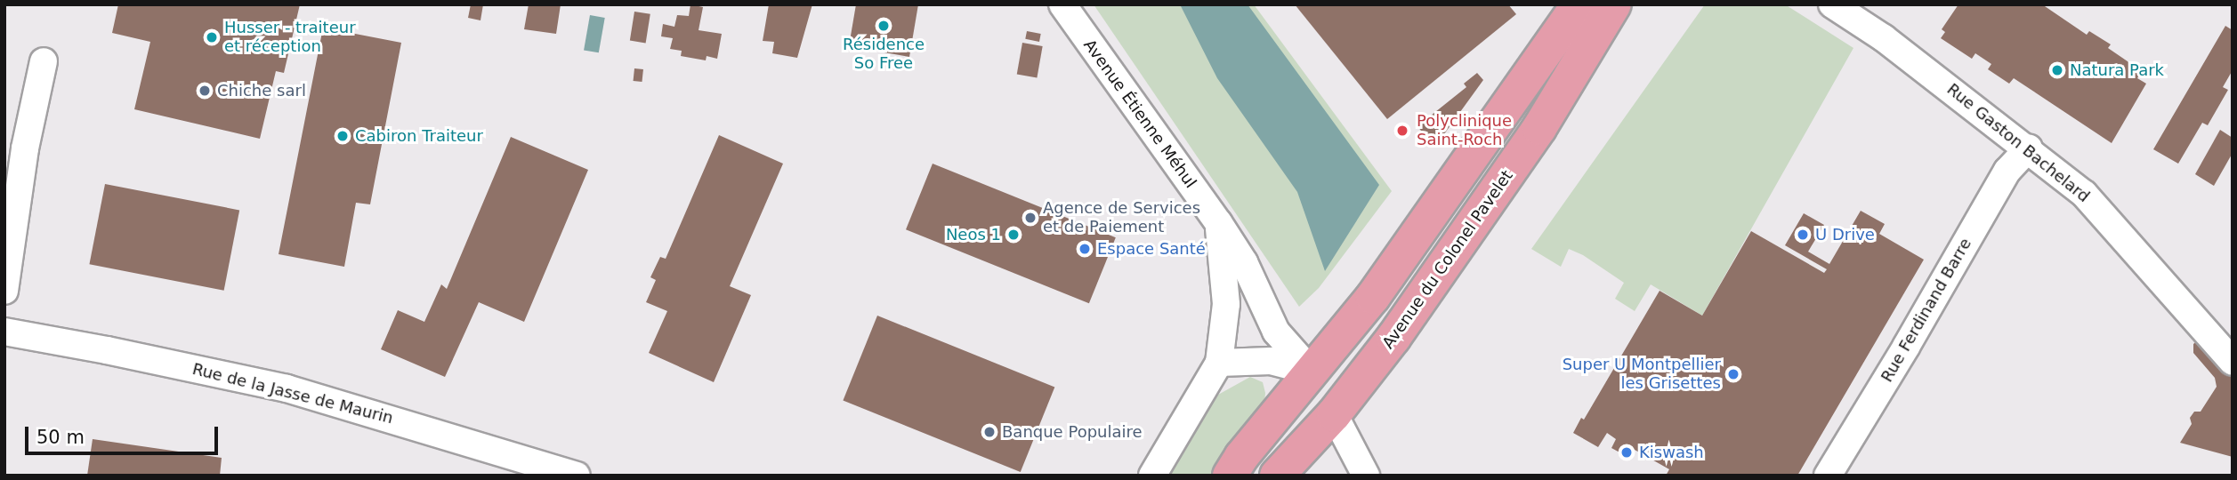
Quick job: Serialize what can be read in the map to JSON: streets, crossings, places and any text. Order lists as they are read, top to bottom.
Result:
{
  "streets": {
    "main road": ["Avenue du Colonel Pavelet"],
    "street": [
      "Avenue Étienne Méhul",
      "Rue Gaston Bachelard",
      "Rue Ferdinand Barre",
      "Rue de la Jasse de Maurin"
    ]
  },
  "crossings": [
    ["Rue Gaston Bachelard", "Rue Ferdinand Barre"]
  ],
  "places": [
    "Résidence So Free",
    "Husser - traiteur et réception",
    "Natura Park",
    "Chiche sarl",
    "Polyclinique Saint-Roch",
    "Cabiron Traiteur",
    "Agence de Services et de Paiement",
    "Neos 1",
    "U Drive",
    "Espace Santé",
    "Super U Montpellier les Grisettes",
    "Banque Populaire",
    "Kiswash"
  ],
  "scale_bar": "50 m"
}
